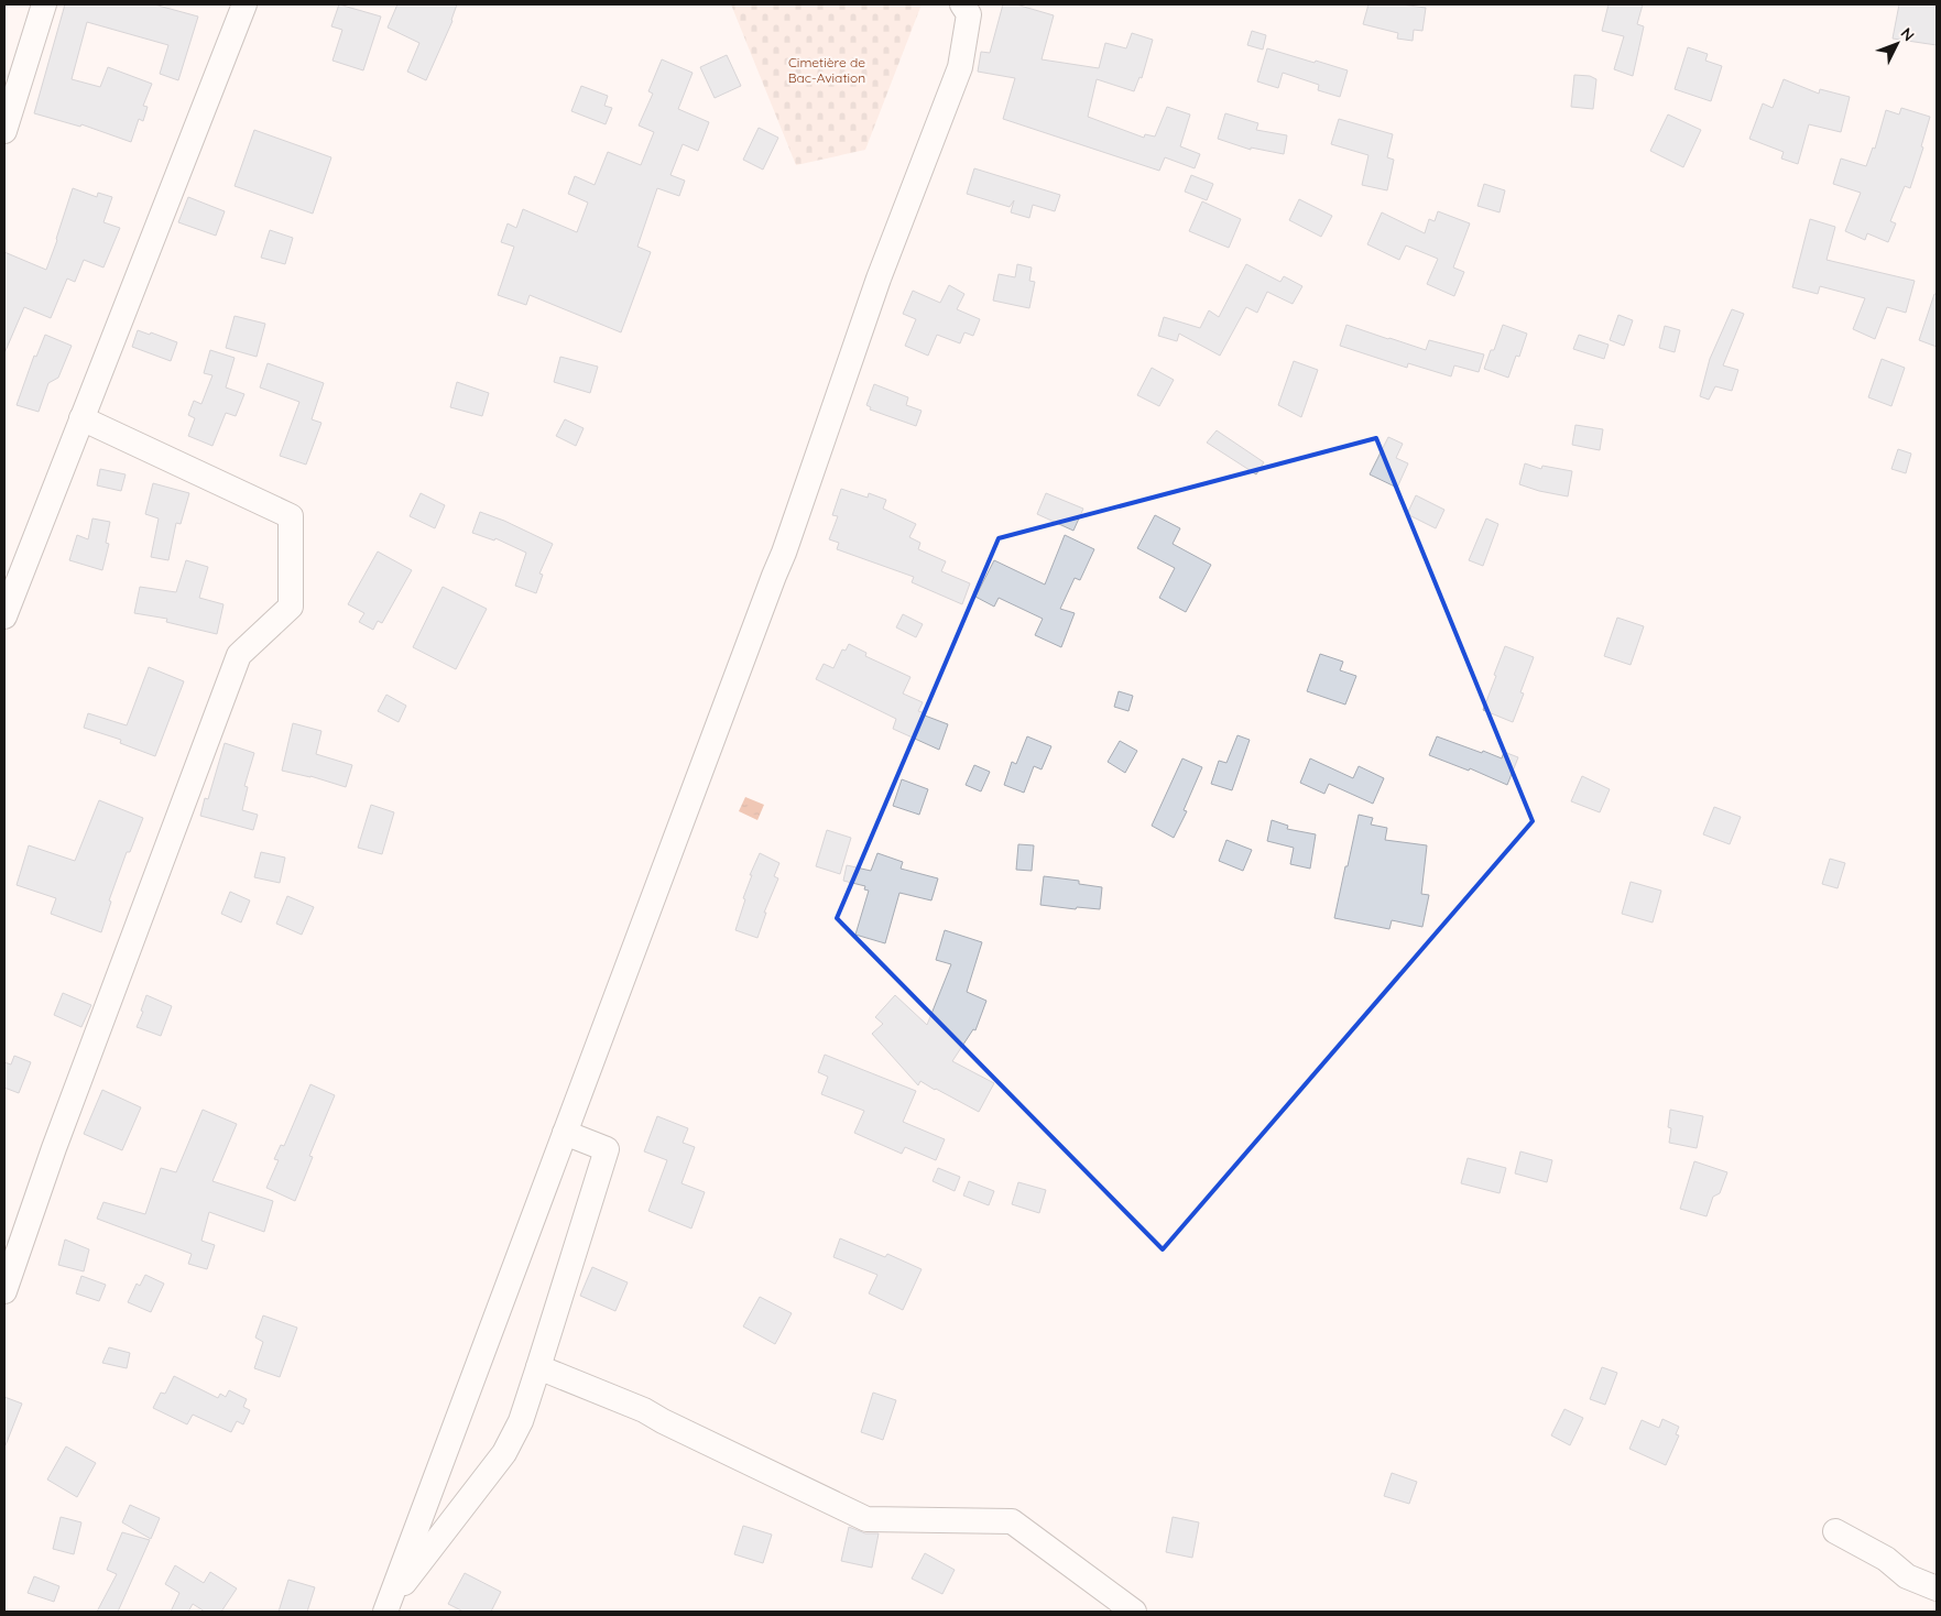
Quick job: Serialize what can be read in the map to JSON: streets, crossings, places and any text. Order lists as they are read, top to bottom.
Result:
{
  "parks": ["Cimetière de Bac-Aviation"],
  "north": "top right"
}
